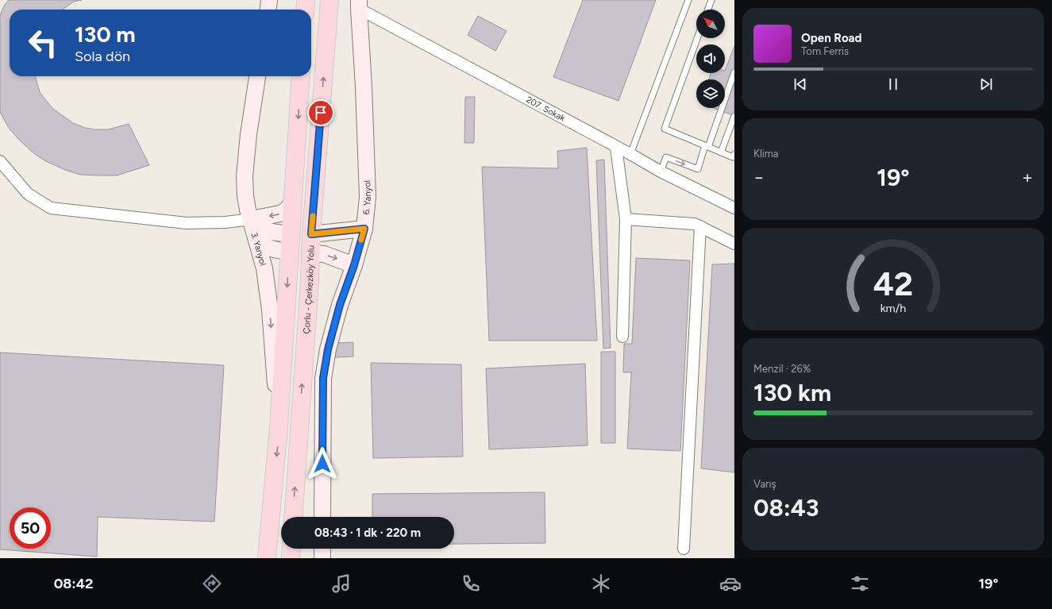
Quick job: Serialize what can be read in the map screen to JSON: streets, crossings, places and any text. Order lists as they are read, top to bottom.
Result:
{
  "streets": {
    "main road": ["6. Yanyol", "3. Yanyol", "Çorlu - Çerkezköy Yolu"],
    "street": ["207. Sokak"]
  },
  "crossings": [
    ["207. Sokak", "6. Yanyol"]
  ],
  "north": "top left",
  "page": {
    "turn": ["130 m", "Sola dön"],
    "song": ["Open Road", "Tom Ferris"],
    "tile": [
      "Klima",
      ["Menzil · 26%", "130 km"],
      ["Varış", "08:43"]
    ],
    "heat": ["−", "19°", "+"],
    "limit": "50",
    "trip": "08:43 · 1 dk · 220 m",
    "tabs": ["08:42", "19°"],
    "gauge": ["42", "km/h"]
  }
}
